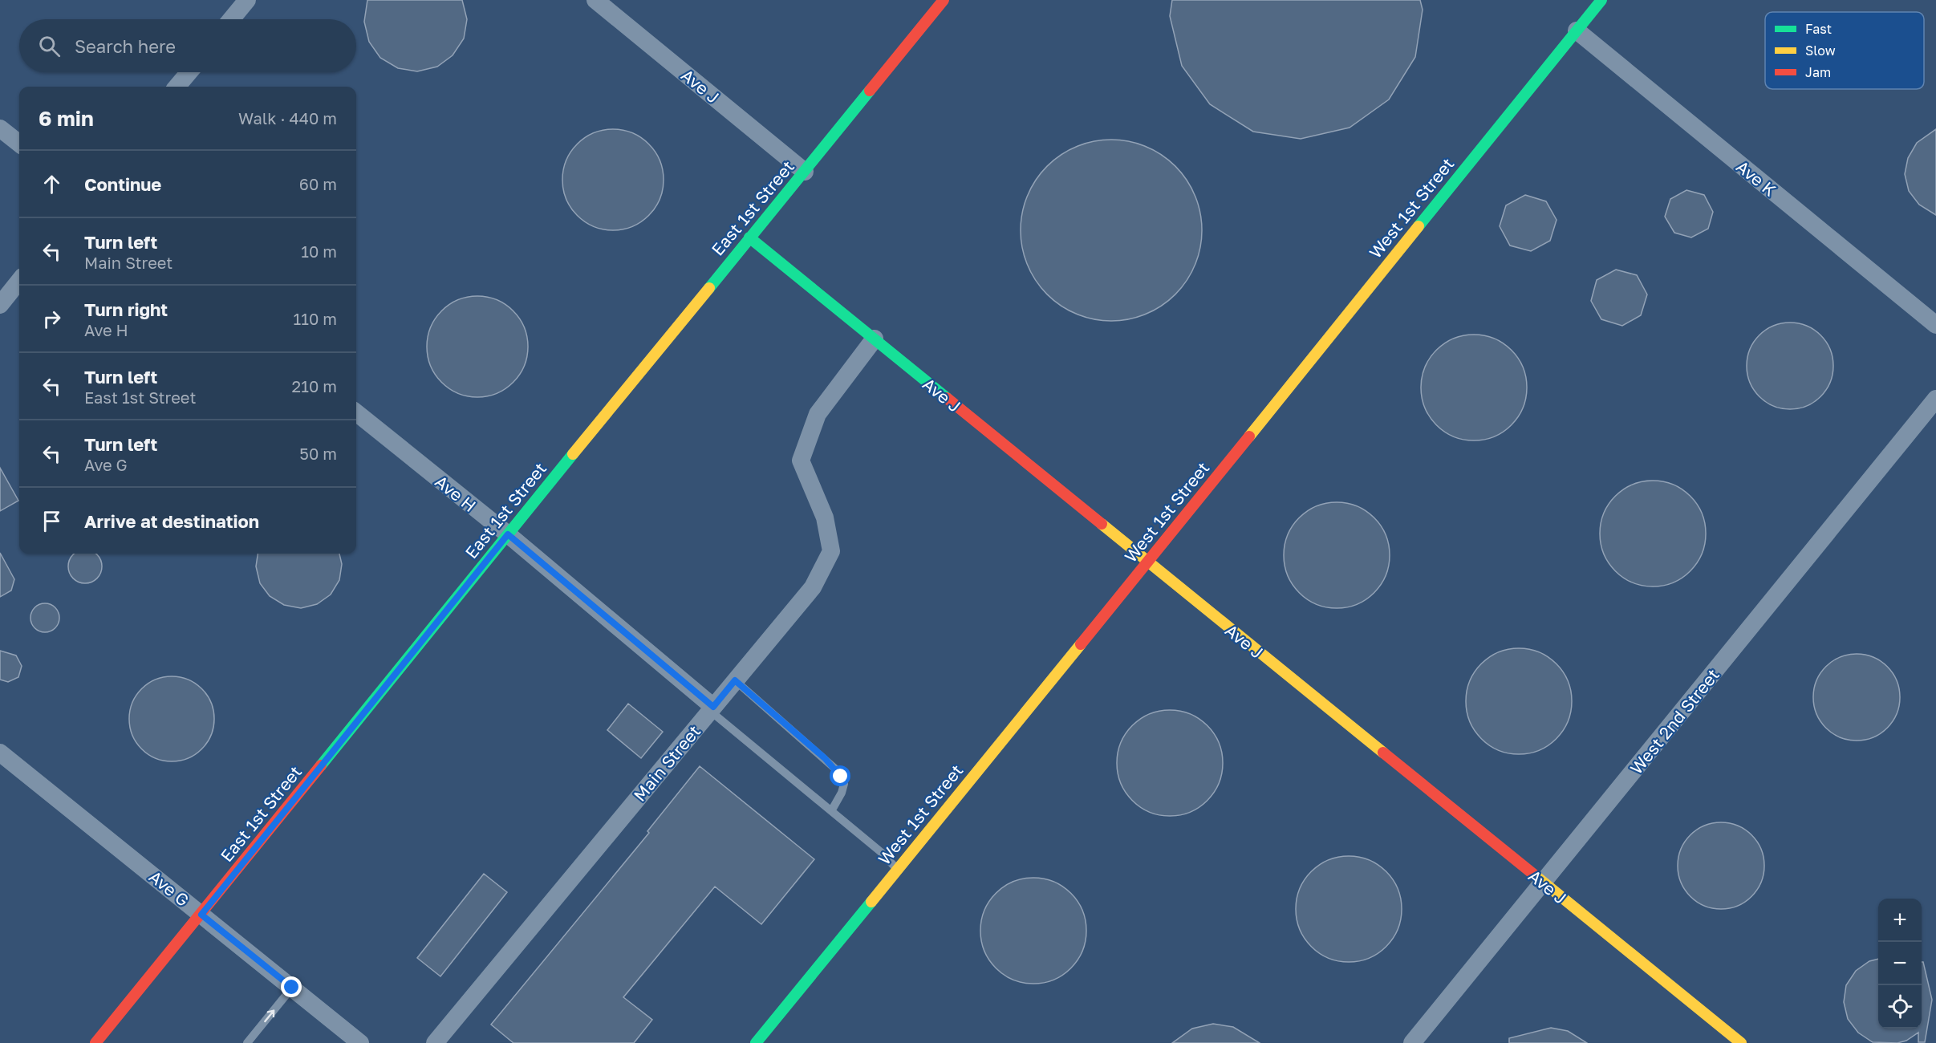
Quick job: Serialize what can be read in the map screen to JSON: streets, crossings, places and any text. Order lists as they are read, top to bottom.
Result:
{
  "streets": {
    "street": [
      "Ave J",
      "Ave K",
      "East 1st Street",
      "West 1st Street",
      "Ave H",
      "West 2nd Street",
      "Main Street",
      "Ave G"
    ]
  },
  "crossings": [
    ["Ave J", "East 1st Street"],
    ["Ave J", "West 1st Street"],
    ["Ave J", "West 2nd Street"],
    ["Ave J", "Main Street"],
    ["Ave K", "West 1st Street"],
    ["East 1st Street", "Ave H"],
    ["East 1st Street", "Ave G"],
    ["Ave H", "Main Street"]
  ],
  "legend": ["Fast", "Slow", "Jam"],
  "page": {
    "search": "Search here",
    "heading": ["6 min", "Walk · 440 m"],
    "list": [
      ["Continue", "60 m"],
      ["Turn left", "Main Street", "10 m"],
      ["Turn right", "Ave H", "110 m"],
      ["Turn left", "East 1st Street", "210 m"],
      ["Turn left", "Ave G", "50 m"],
      "Arrive at destination"
    ],
    "map_buttons": ["+", "−"]
  }
}
